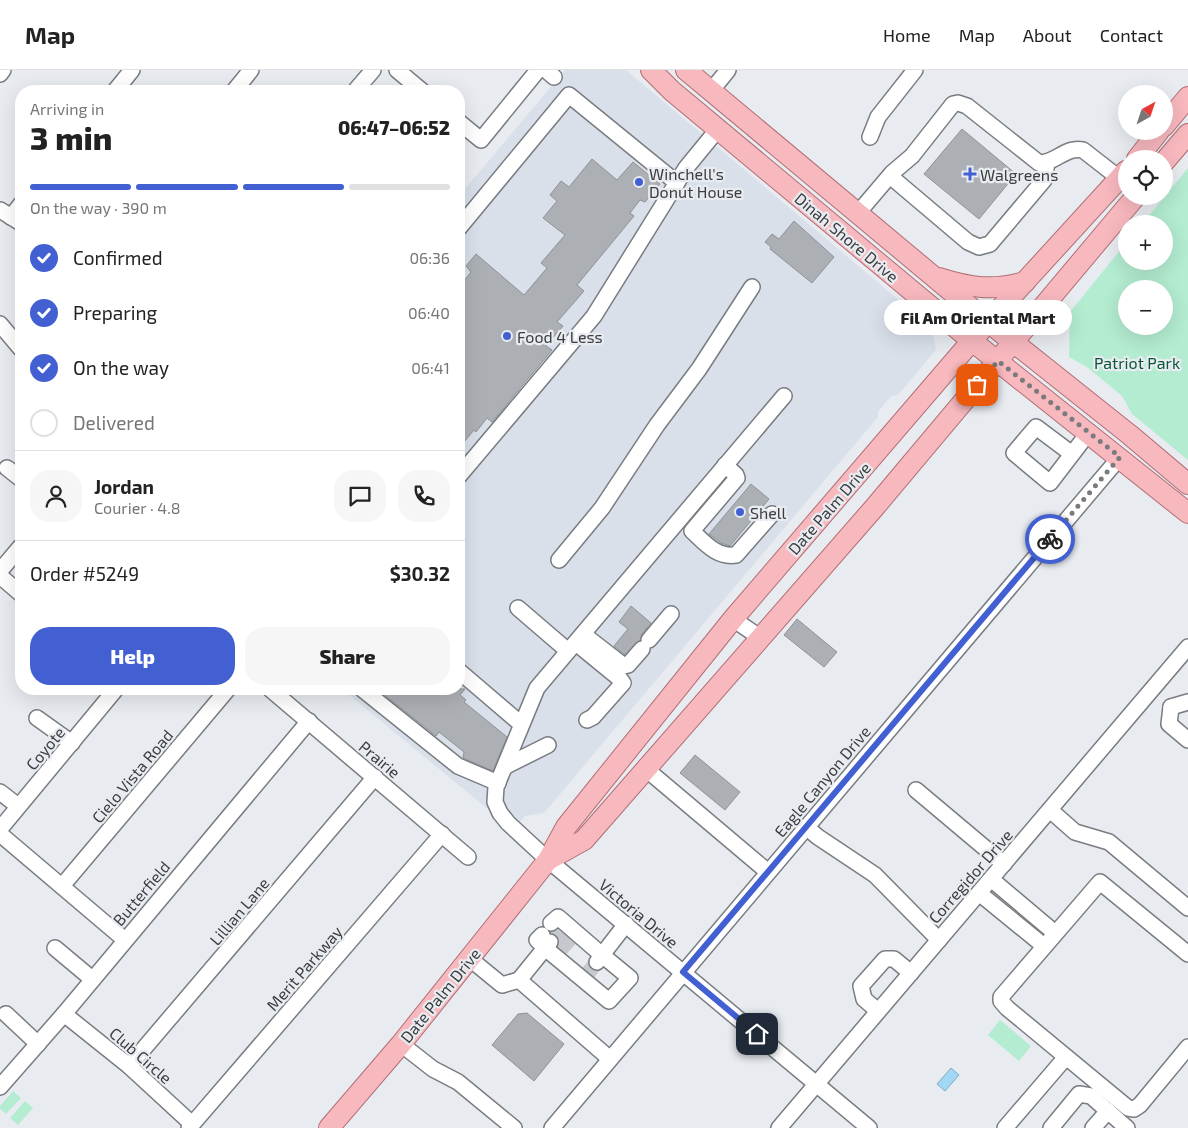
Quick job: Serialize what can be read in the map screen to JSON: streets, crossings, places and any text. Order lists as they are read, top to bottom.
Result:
{
  "streets": {
    "main road": ["Dinah Shore Drive", "Date Palm Drive"],
    "street": [
      "Coyote",
      "Prairie",
      "Cielo Vista Road",
      "Eagle Canyon Drive",
      "Corregidor Drive",
      "Butterfield",
      "Lillian Lane",
      "Victoria Drive",
      "Merit Parkway",
      "Club Circle"
    ]
  },
  "crossings": [
    ["Dinah Shore Drive", "Date Palm Drive"],
    ["Dinah Shore Drive", "Eagle Canyon Drive"],
    ["Date Palm Drive", "Victoria Drive"],
    ["Prairie", "Butterfield"],
    ["Prairie", "Lillian Lane"],
    ["Prairie", "Merit Parkway"],
    ["Eagle Canyon Drive", "Victoria Drive"],
    ["Corregidor Drive", "Victoria Drive"],
    ["Butterfield", "Club Circle"],
    ["Lillian Lane", "Club Circle"],
    ["Merit Parkway", "Club Circle"]
  ],
  "parks": ["Patriot Park"],
  "places": {
    "health": ["Walgreens"],
    "other": [
      "Winchell's Donut House",
      "Food 4 Less",
      "Fil Am Oriental Mart",
      "Shell"
    ]
  },
  "north": "top right",
  "page": {
    "header": "Map",
    "nav": [
      "Home",
      "Map",
      "About",
      "Contact"
    ],
    "map_buttons": ["+", "−"],
    "heading": ["3 min", "Arriving in", "06:47–06:52"],
    "panel": [
      "Jordan",
      "Courier · 4.8",
      "Order #5249",
      "$30.32"
    ],
    "bar": "On the way · 390 m",
    "list": [
      ["Confirmed", "06:36"],
      ["Preparing", "06:40"],
      ["On the way", "06:41"],
      "Delivered"
    ],
    "bubble": "Fil Am Oriental Mart",
    "buttons": ["Help", "Share"]
  }
}
